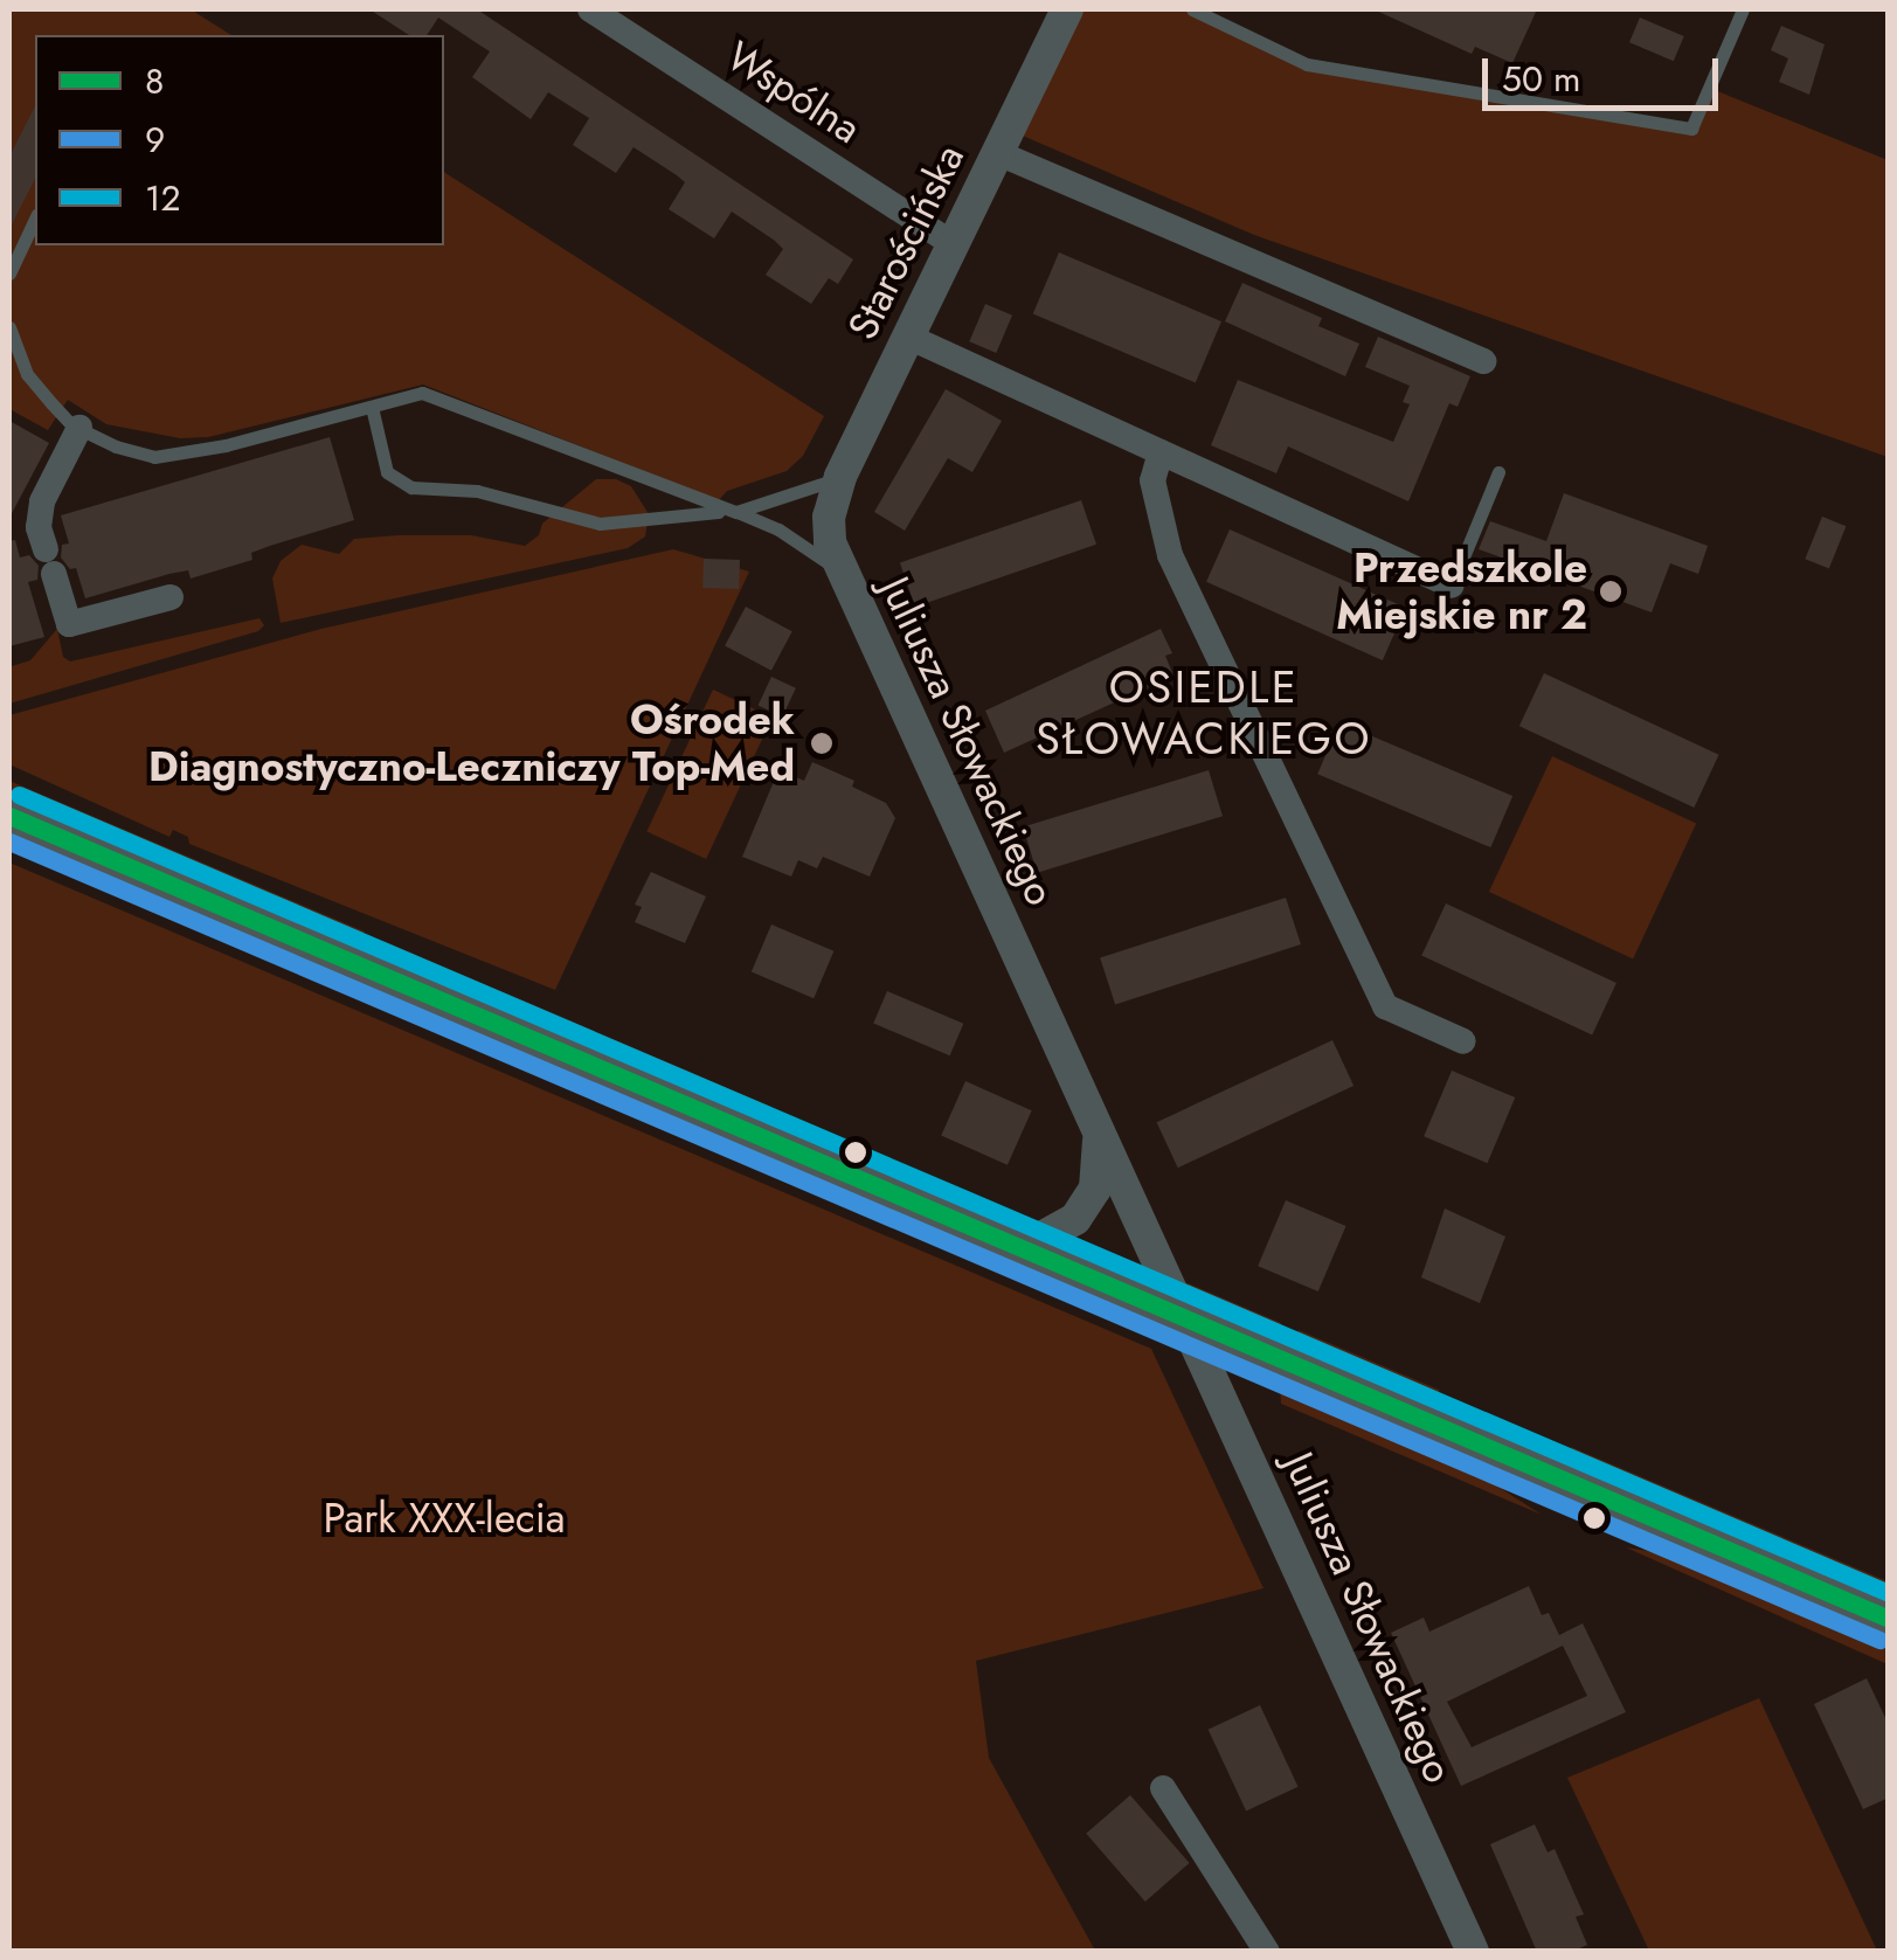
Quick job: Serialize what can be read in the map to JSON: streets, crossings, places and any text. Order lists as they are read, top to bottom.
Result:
{
  "streets": {
    "street": ["Wspólna", "Starościńska", "Juliusza Słowackiego"]
  },
  "crossings": [
    ["Wspólna", "Starościńska"],
    ["Starościńska", "Juliusza Słowackiego"]
  ],
  "districts": ["OSIEDLE SŁOWACKIEGO"],
  "parks": ["Park XXX-lecia"],
  "places": ["Przedszkole Miejskie nr 2", "Ośrodek Diagnostyczno-Leczniczy Top-Med"],
  "lines": ["transit line 12", "transit line 8", "transit line 9"],
  "legend": ["8", "9", "12"],
  "scale_bar": "50 m"
}
